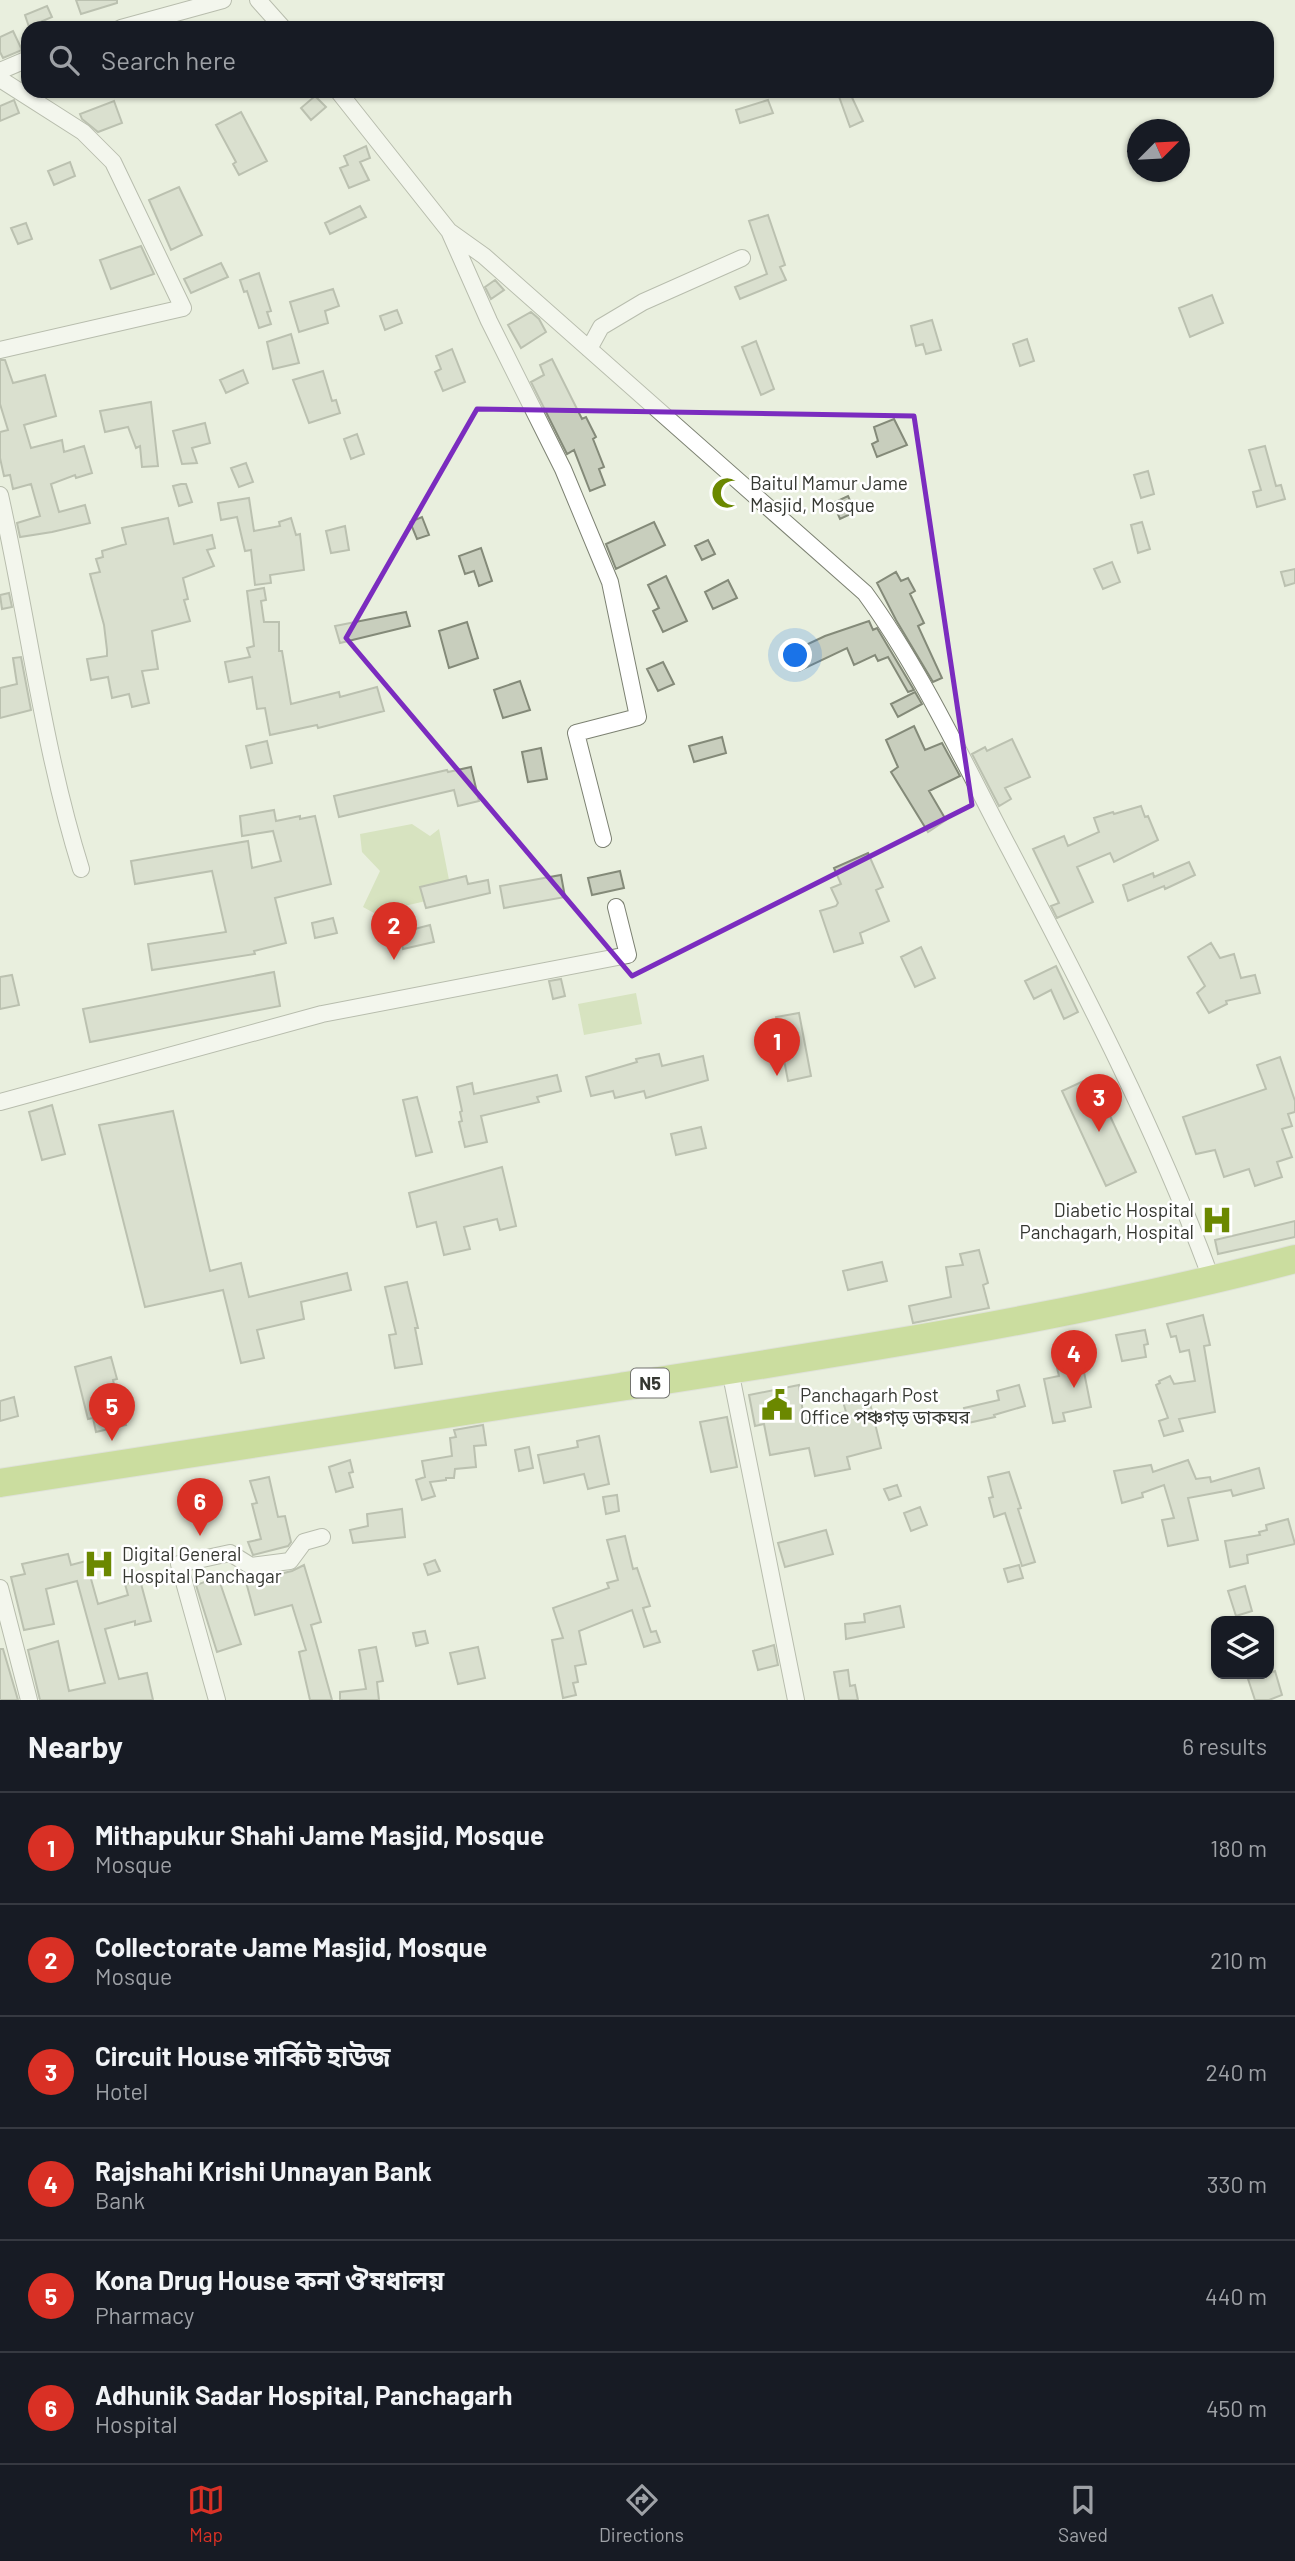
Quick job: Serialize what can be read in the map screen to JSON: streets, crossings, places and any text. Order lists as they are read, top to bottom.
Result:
{
  "streets": {
    "highway": ["N5"]
  },
  "places": {
    "mosque": ["Baitul Mamur Jame Masjid, Mosque"],
    "hospital": ["Diabetic Hospital Panchagarh, Hospital", "Digital General Hospital Panchagar"],
    "public building": ["Panchagarh Post Office পঞ্চগড় ডাকঘর"]
  },
  "north": "top right",
  "page": {
    "search": "Search here",
    "pins": [
      "2",
      "1",
      "3",
      "4",
      "5",
      "6"
    ],
    "heading": ["Nearby", "6 results"],
    "list": [
      {
        "mark": "1",
        "name": "Mithapukur Shahi Jame Masjid, Mosque",
        "note": "Mosque",
        "value": "180 m"
      },
      {
        "mark": "2",
        "name": "Collectorate Jame Masjid, Mosque",
        "note": "Mosque",
        "value": "210 m"
      },
      {
        "mark": "3",
        "name": "Circuit House সার্কিট হাউজ",
        "note": "Hotel",
        "value": "240 m"
      },
      {
        "mark": "4",
        "name": "Rajshahi Krishi Unnayan Bank",
        "note": "Bank",
        "value": "330 m"
      },
      {
        "mark": "5",
        "name": "Kona Drug House কনা ঔষধালয়",
        "note": "Pharmacy",
        "value": "440 m"
      },
      {
        "mark": "6",
        "name": "Adhunik Sadar Hospital, Panchagarh",
        "note": "Hospital",
        "value": "450 m"
      }
    ],
    "nav": ["Map", "Directions", "Saved"]
  }
}
